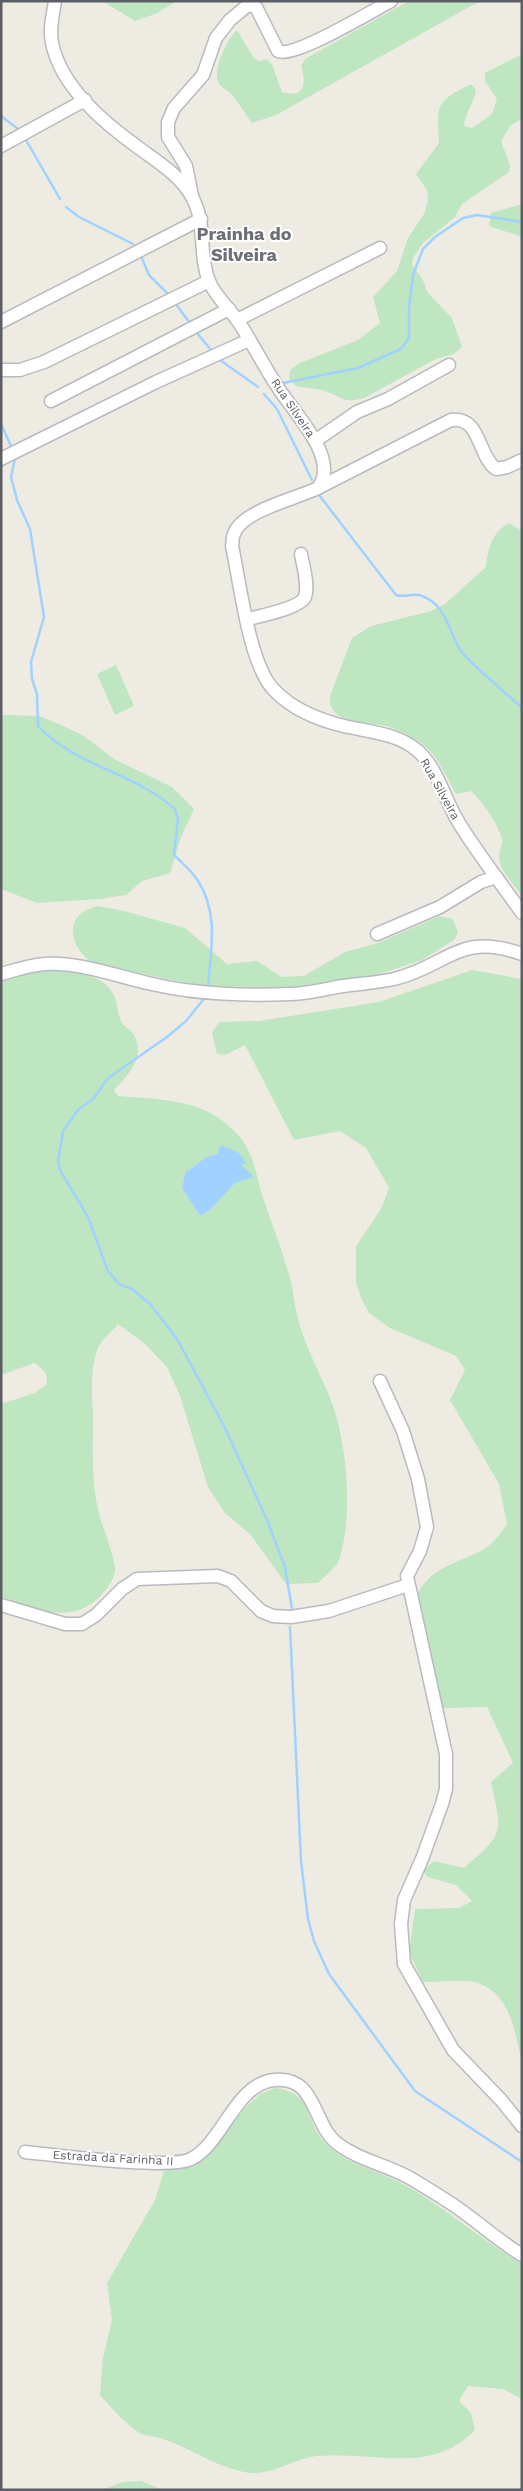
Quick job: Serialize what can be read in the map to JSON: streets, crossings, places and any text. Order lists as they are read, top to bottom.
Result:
{
  "streets": {
    "street": ["Rua Silveira", "Estrada da Farinha II"]
  },
  "districts": ["Prainha do Silveira"]
}
